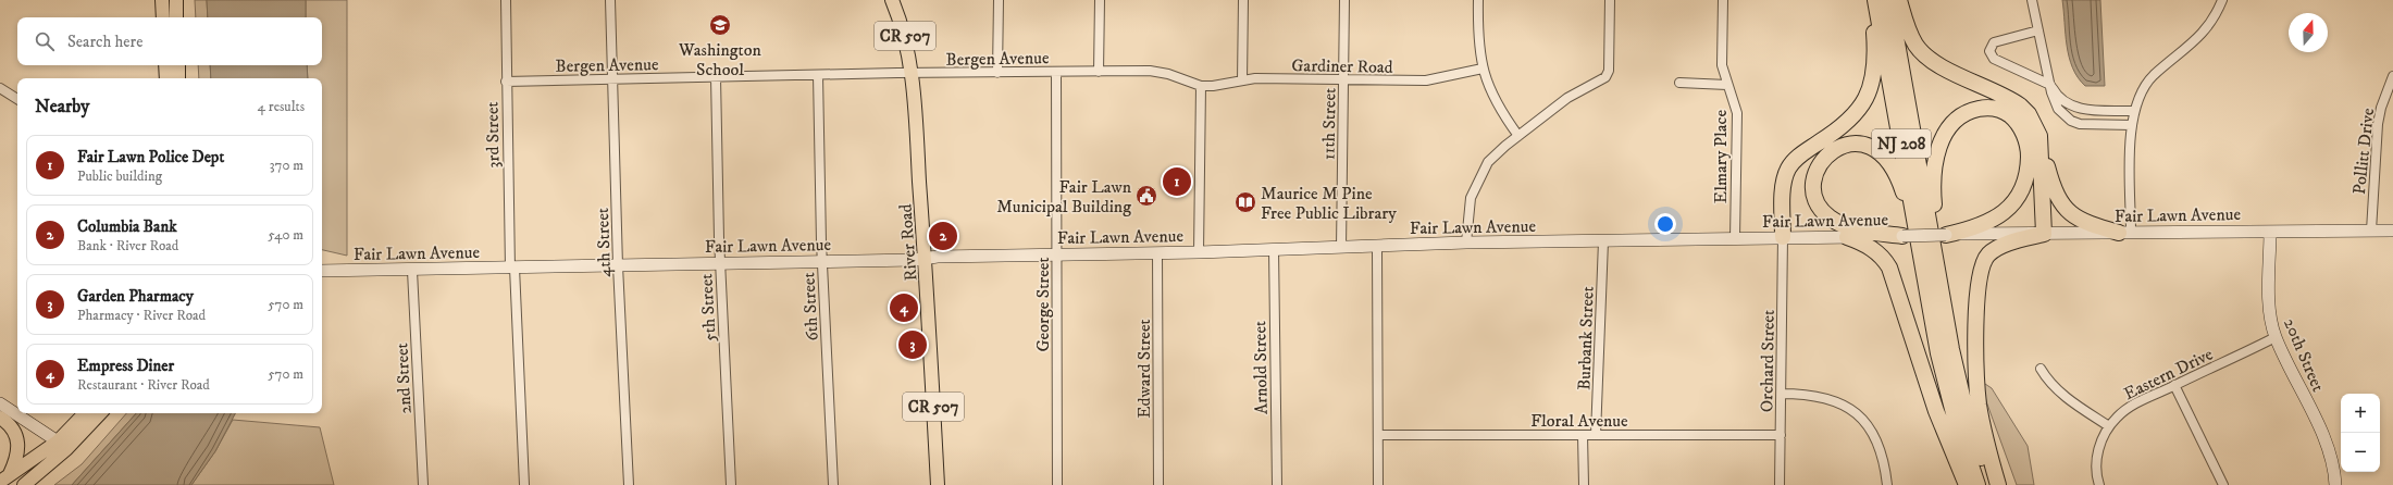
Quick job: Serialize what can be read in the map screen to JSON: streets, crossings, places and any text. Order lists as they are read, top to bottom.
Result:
{
  "streets": {
    "highway": ["NJ 208"],
    "main road": [
      "CR 507",
      "Fair Lawn Avenue",
      "River Road",
      "20th Street"
    ],
    "street": [
      "Bergen Avenue",
      "Gardiner Road",
      "11th Street",
      "3rd Street",
      "Pollitt Drive",
      "Elmary Place",
      "4th Street",
      "George Street",
      "6th Street",
      "5th Street",
      "Burbank Street",
      "Orchard Street",
      "Arnold Street",
      "Edward Street",
      "Eastern Drive",
      "2nd Street",
      "Floral Avenue"
    ]
  },
  "crossings": [
    ["Bergen Avenue", "Gardiner Road"],
    ["Bergen Avenue", "3rd Street"],
    ["Bergen Avenue", "4th Street"],
    ["Bergen Avenue", "River Road"],
    ["Bergen Avenue", "George Street"],
    ["Bergen Avenue", "6th Street"],
    ["Bergen Avenue", "5th Street"],
    ["Gardiner Road", "11th Street"],
    ["11th Street", "Fair Lawn Avenue"],
    ["3rd Street", "Fair Lawn Avenue"],
    ["Pollitt Drive", "Fair Lawn Avenue"],
    ["Elmary Place", "Fair Lawn Avenue"],
    ["Fair Lawn Avenue", "4th Street"],
    ["Fair Lawn Avenue", "River Road"],
    ["Fair Lawn Avenue", "George Street"],
    ["Fair Lawn Avenue", "6th Street"],
    ["Fair Lawn Avenue", "5th Street"],
    ["Fair Lawn Avenue", "Burbank Street"],
    ["Fair Lawn Avenue", "20th Street"],
    ["Fair Lawn Avenue", "Orchard Street"],
    ["Fair Lawn Avenue", "Arnold Street"],
    ["Fair Lawn Avenue", "Edward Street"],
    ["Fair Lawn Avenue", "2nd Street"],
    ["Burbank Street", "Floral Avenue"],
    ["20th Street", "Eastern Drive"],
    ["Orchard Street", "Floral Avenue"]
  ],
  "places": {
    "school or university": ["Washington School"],
    "public building": ["Fair Lawn Municipal Building"],
    "library": ["Maurice M Pine Free Public Library"]
  },
  "north": "top",
  "page": {
    "search": "Search here",
    "heading": ["Nearby", "4 results"],
    "list": [
      {
        "mark": "1",
        "name": "Fair Lawn Police Dept",
        "note": "Public building",
        "value": "370 m"
      },
      {
        "mark": "2",
        "name": "Columbia Bank",
        "note": "Bank · River Road",
        "value": "540 m"
      },
      {
        "mark": "3",
        "name": "Garden Pharmacy",
        "note": "Pharmacy · River Road",
        "value": "570 m"
      },
      {
        "mark": "4",
        "name": "Empress Diner",
        "note": "Restaurant · River Road",
        "value": "570 m"
      }
    ],
    "pins": [
      "1",
      "2",
      "4",
      "3"
    ],
    "map_buttons": ["+", "−"]
  }
}
